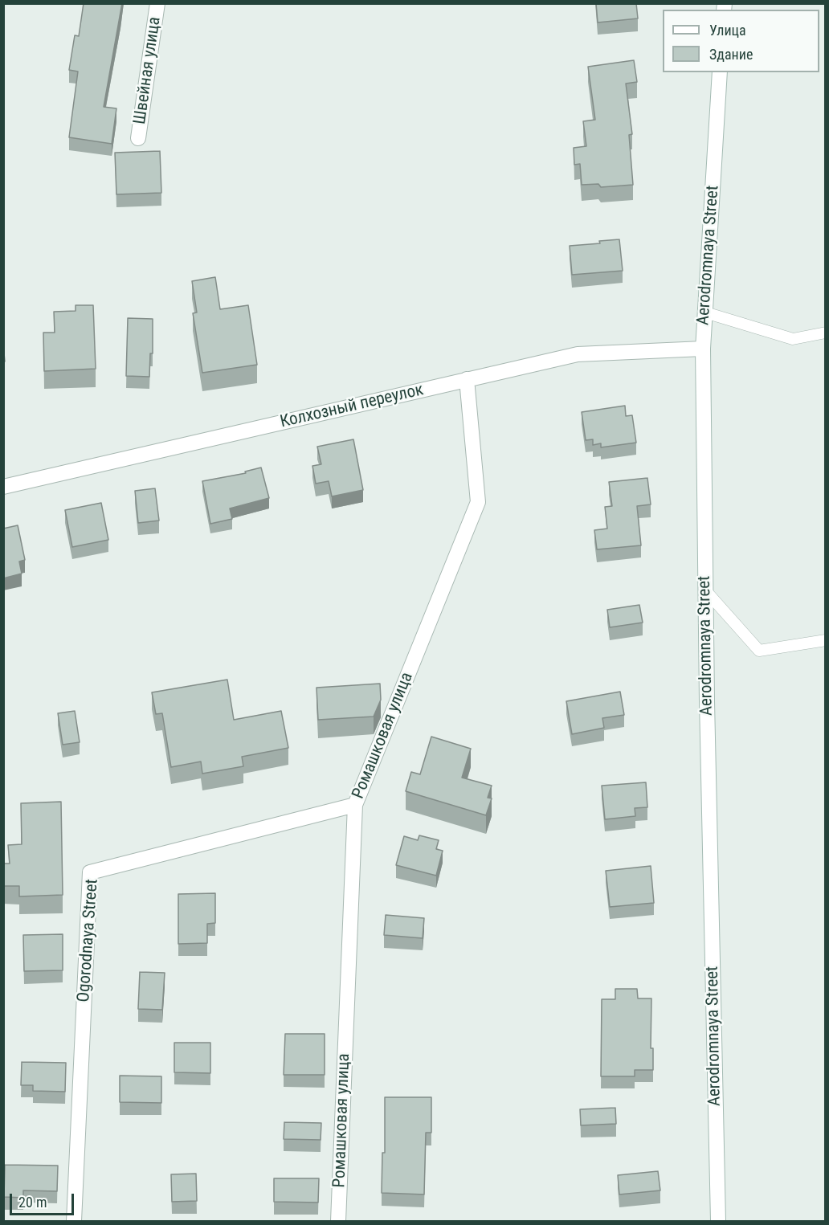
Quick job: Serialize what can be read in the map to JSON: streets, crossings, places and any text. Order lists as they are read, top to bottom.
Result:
{
  "streets": {
    "street": [
      "Швейная улица",
      "Aerodromnaya Street",
      "Колхозный переулок",
      "Ромашковая улица",
      "Ogorodnaya Street"
    ]
  },
  "crossings": [
    ["Aerodromnaya Street", "Колхозный переулок"],
    ["Колхозный переулок", "Ромашковая улица"],
    ["Ромашковая улица", "Ogorodnaya Street"]
  ],
  "legend": ["Улица", "Здание"],
  "scale_bar": "20 m"
}
